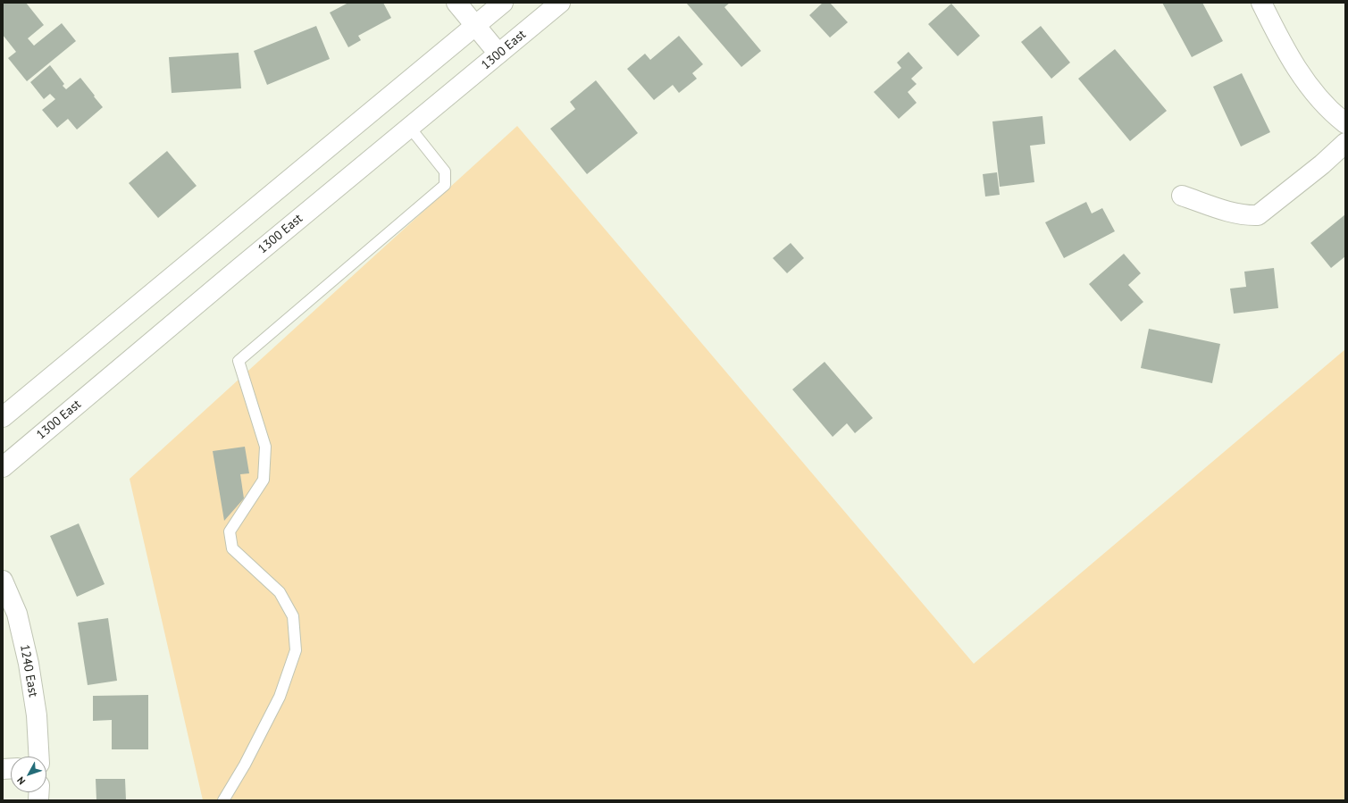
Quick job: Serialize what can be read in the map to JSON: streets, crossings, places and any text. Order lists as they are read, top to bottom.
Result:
{
  "streets": {
    "main road": ["1300 East", "1240 East"]
  },
  "north": "bottom left"
}
